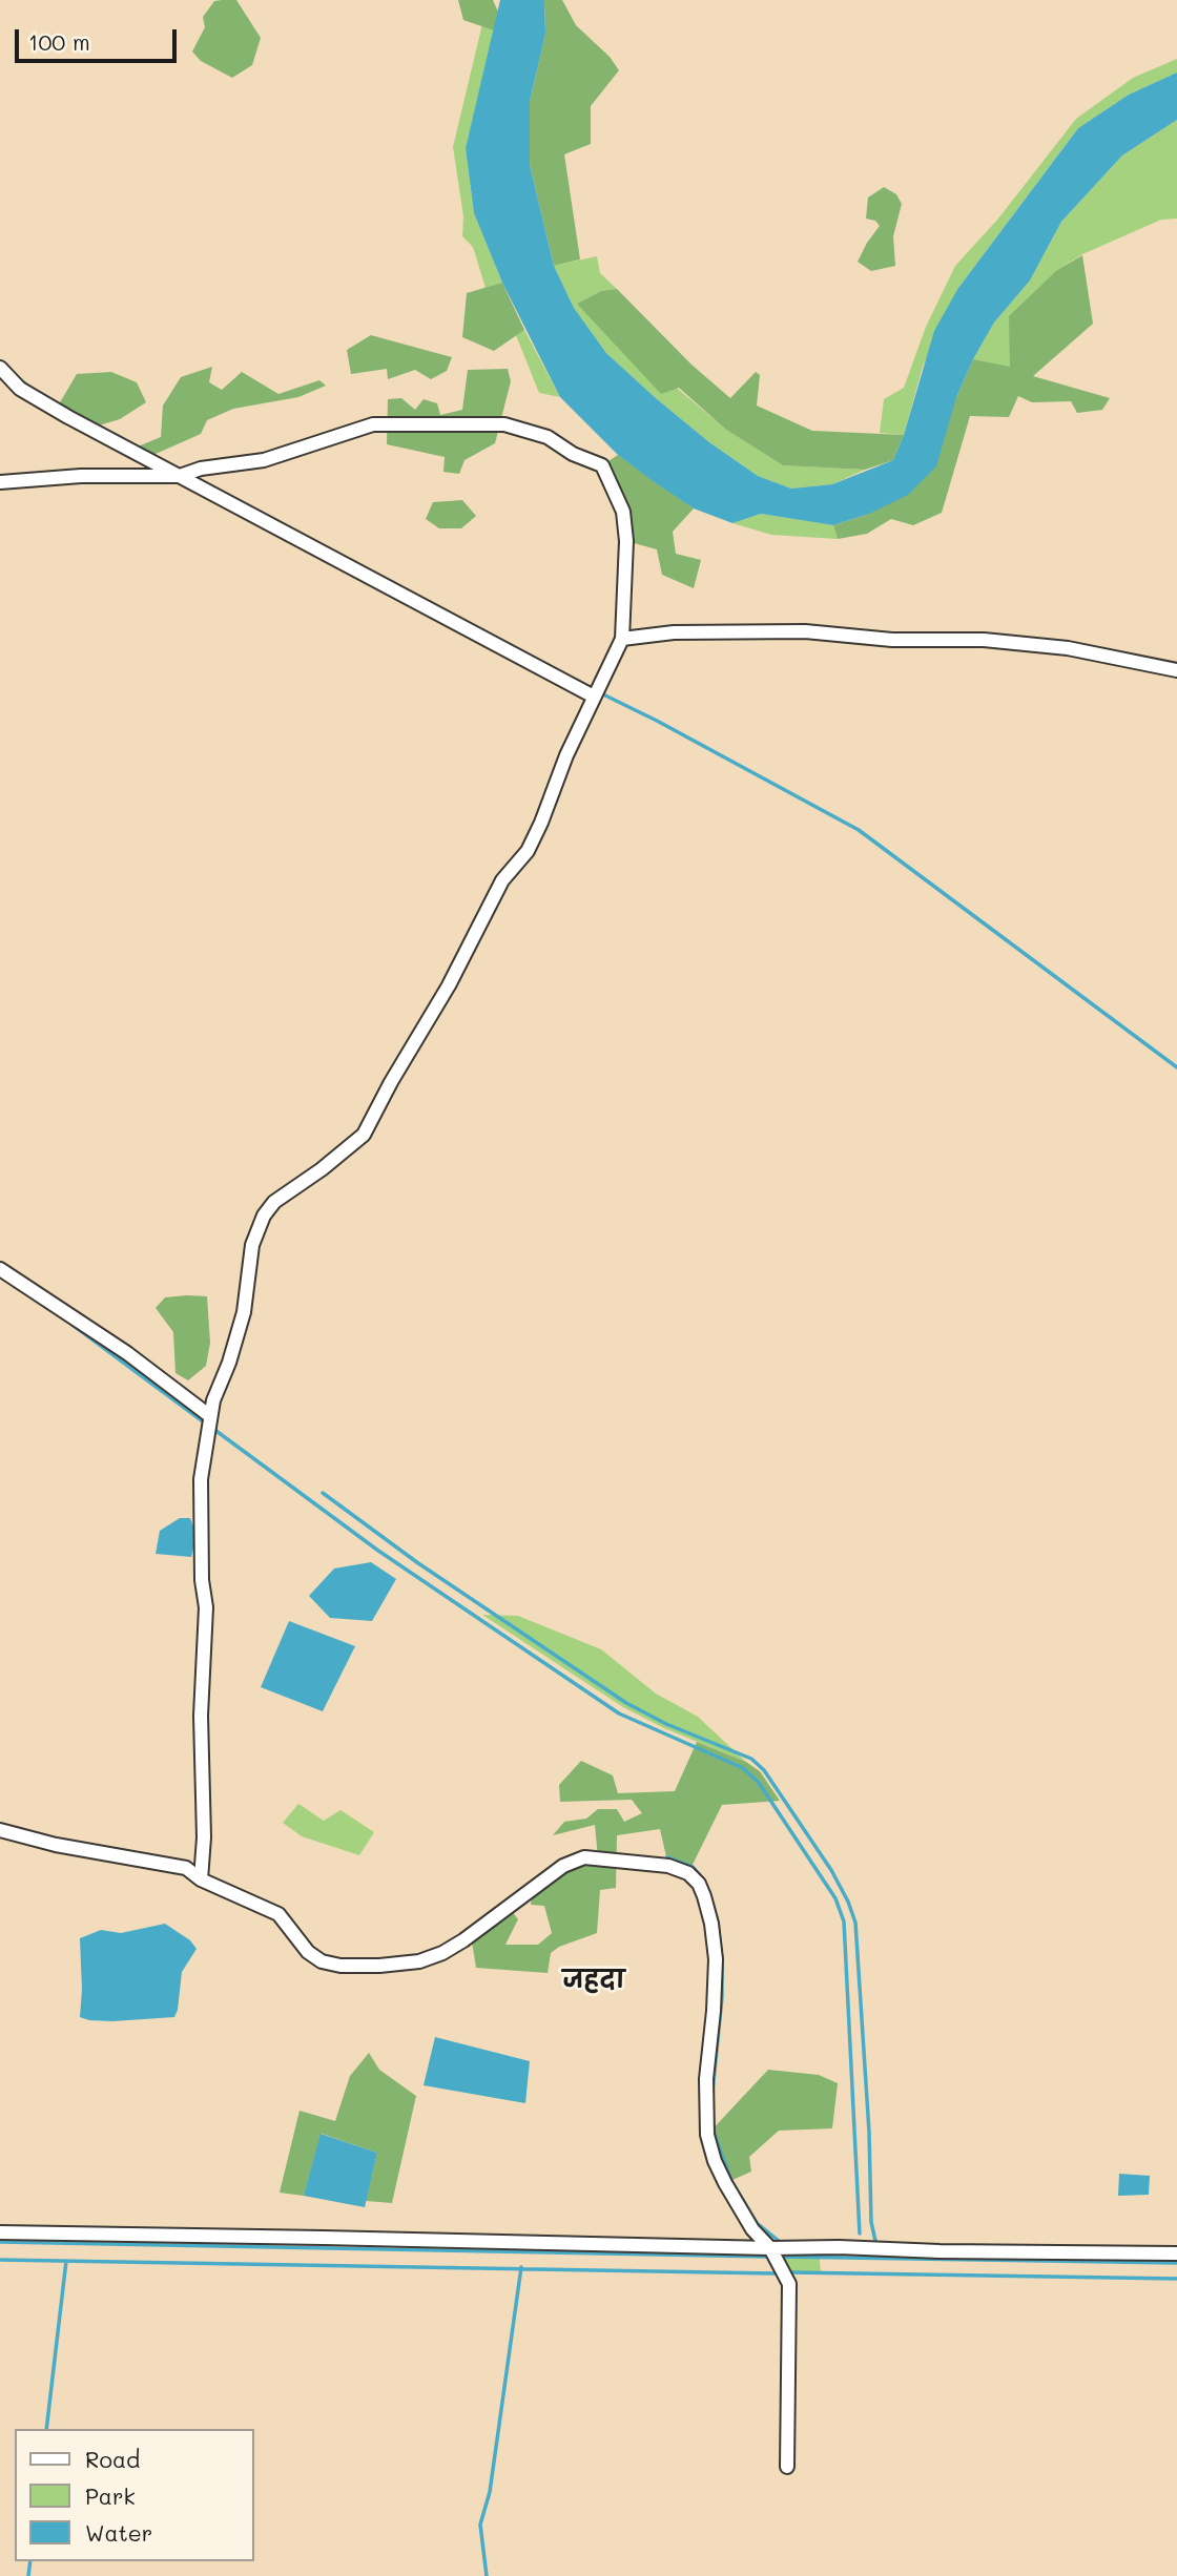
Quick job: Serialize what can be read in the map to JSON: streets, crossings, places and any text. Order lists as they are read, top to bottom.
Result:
{
  "districts": ["जहदा"],
  "legend": ["Road", "Park", "Water"],
  "scale_bar": "100 m"
}
